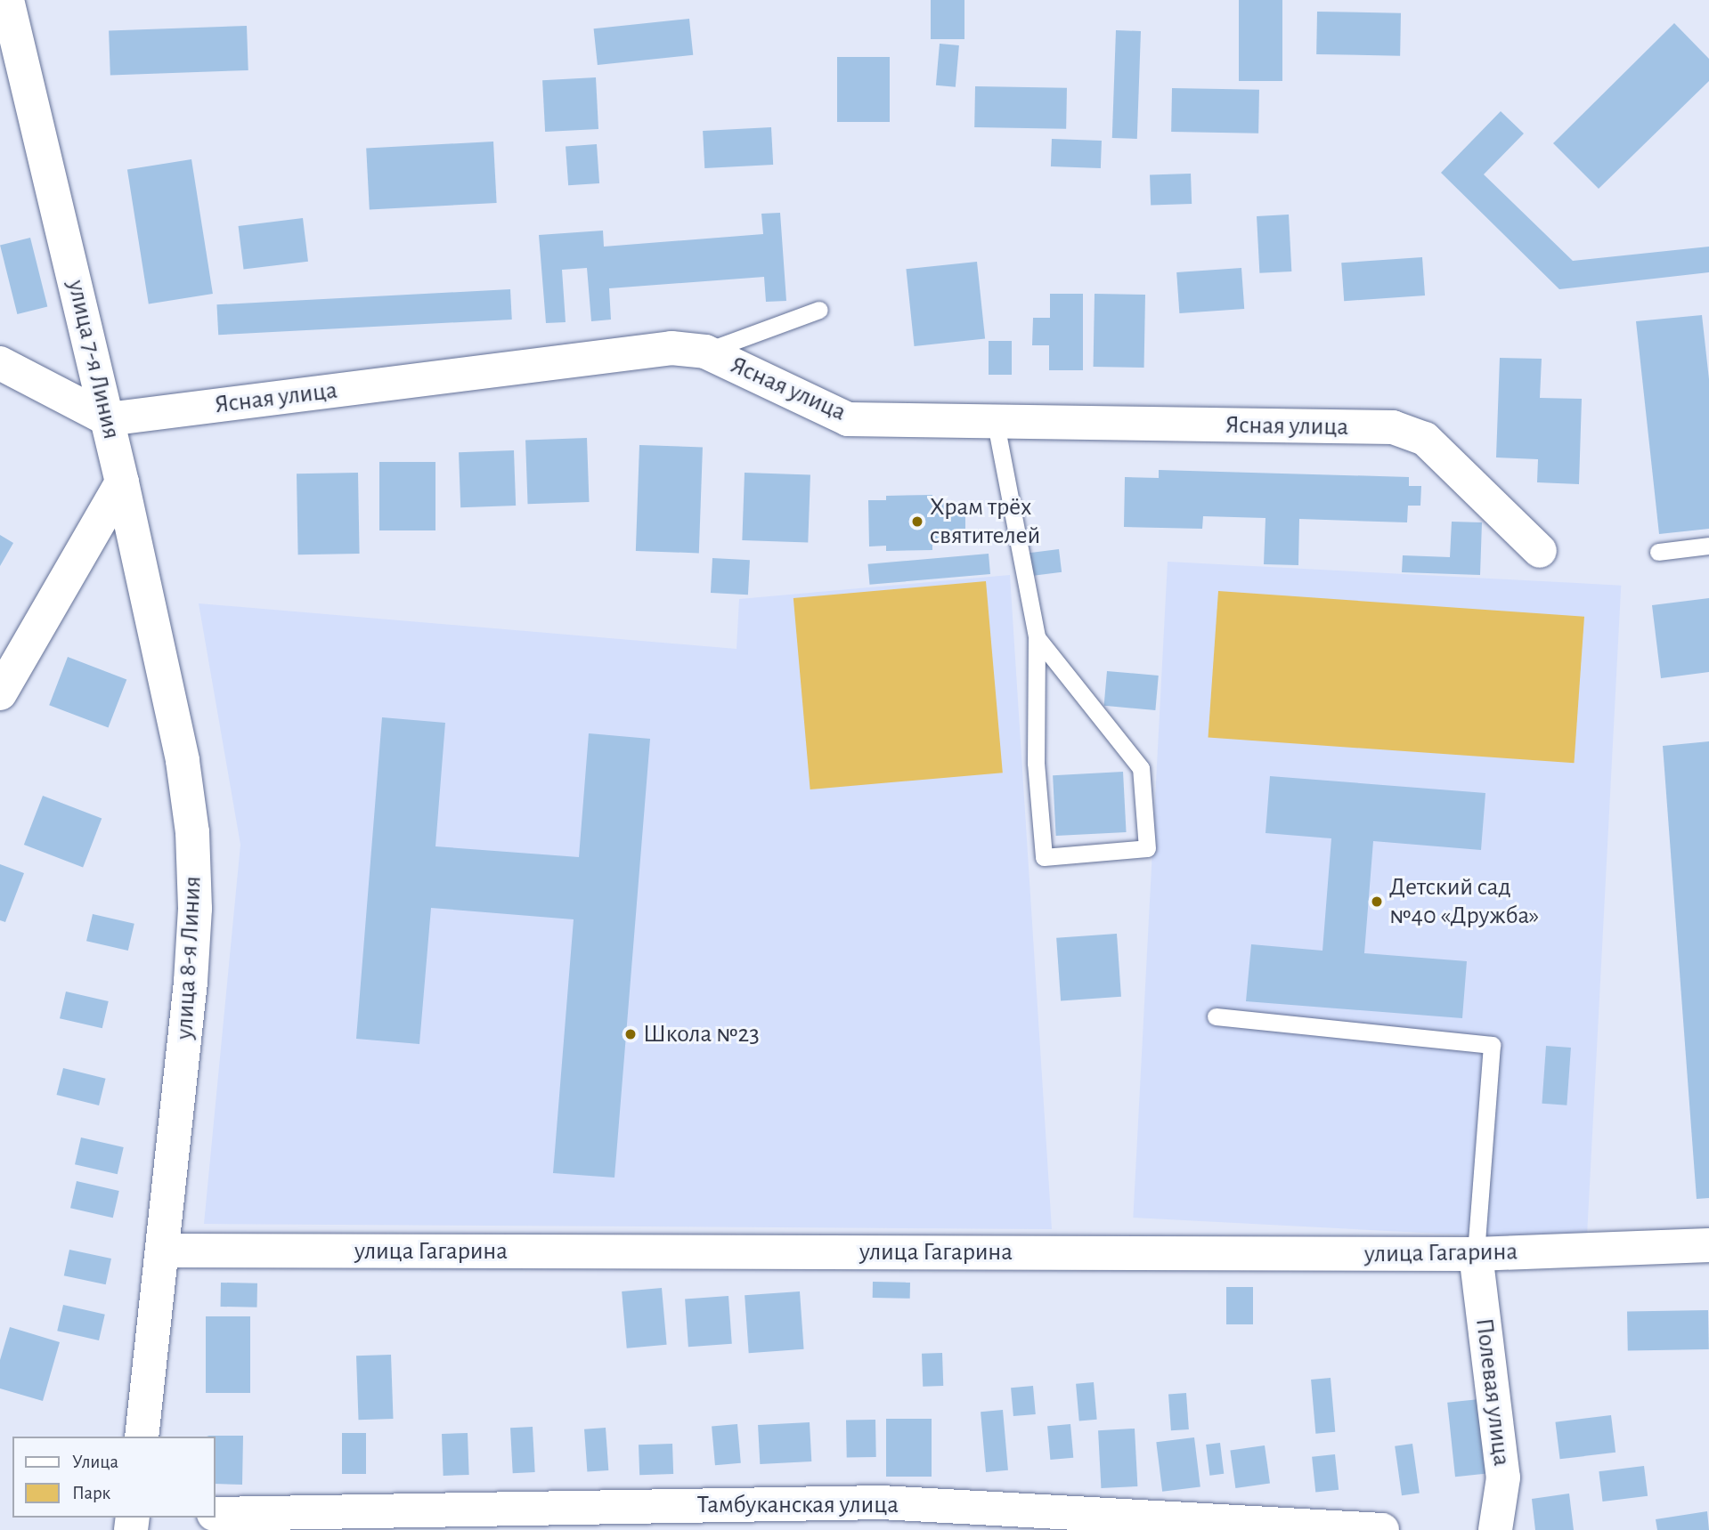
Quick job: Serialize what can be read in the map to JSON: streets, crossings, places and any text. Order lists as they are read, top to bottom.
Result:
{
  "streets": {
    "street": [
      "улица 7-я Линия",
      "Ясная улица",
      "улица 8-я Линия",
      "улица Гагарина",
      "Полевая улица",
      "Тамбуканская улица"
    ]
  },
  "crossings": [
    ["улица 7-я Линия", "Ясная улица"],
    ["улица 7-я Линия", "улица 8-я Линия"],
    ["улица 8-я Линия", "улица Гагарина"],
    ["улица Гагарина", "Полевая улица"]
  ],
  "places": ["Храм трёх святителей", "Детский сад №40 «Дружба»", "Школа №23"],
  "legend": ["Улица", "Парк"]
}
